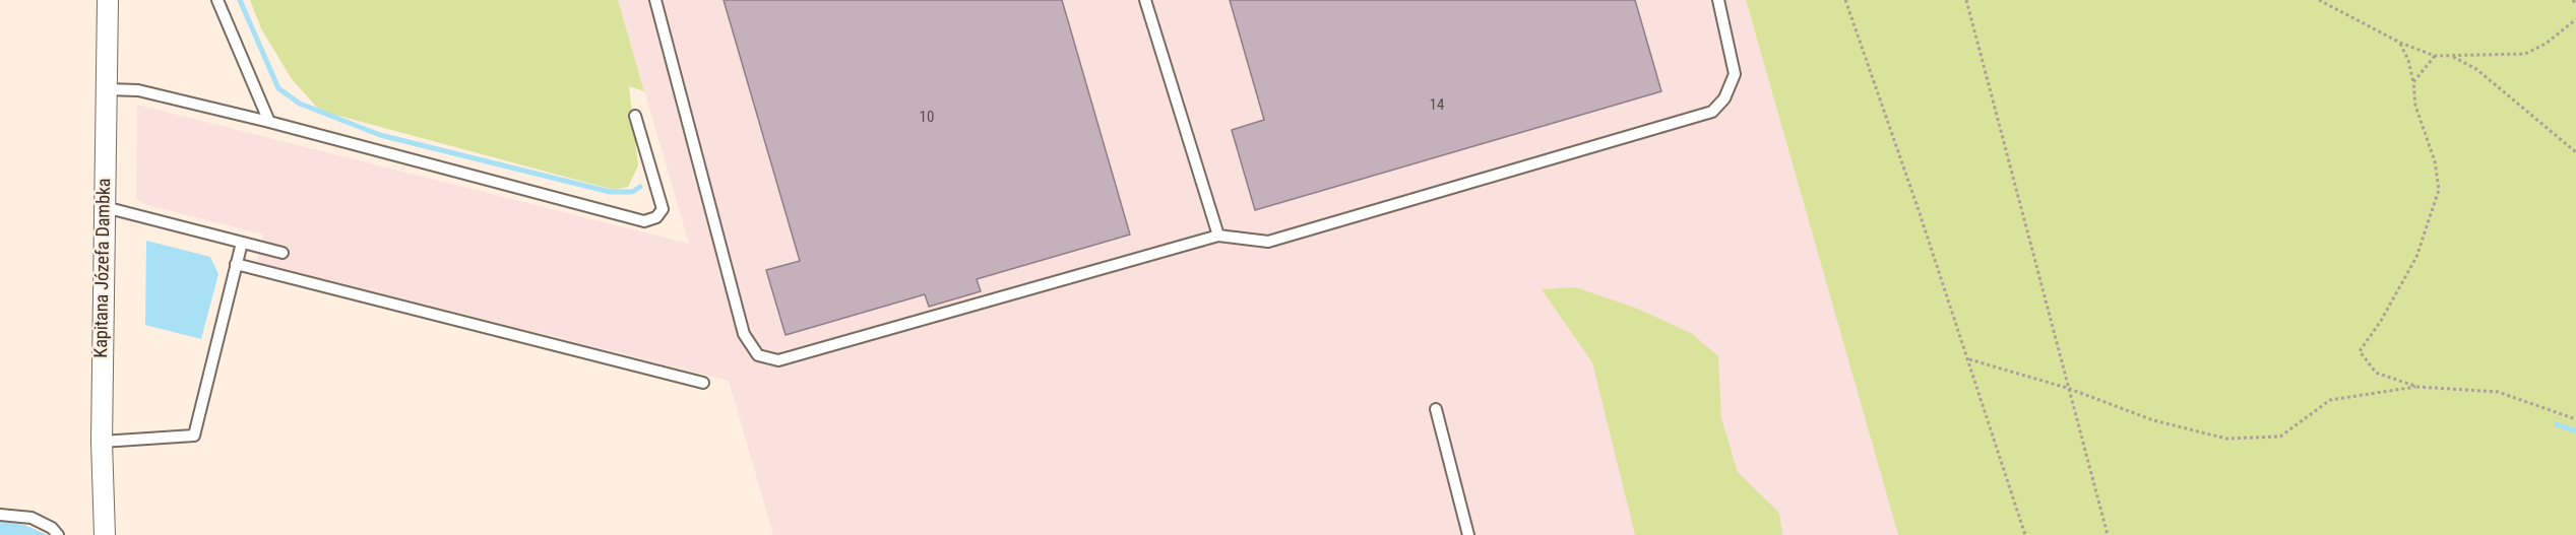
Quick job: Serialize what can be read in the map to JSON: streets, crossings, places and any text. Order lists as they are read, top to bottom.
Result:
{
  "streets": {
    "street": ["Kapitana Józefa Dambka"]
  },
  "house_numbers": ["14", "10"]
}
